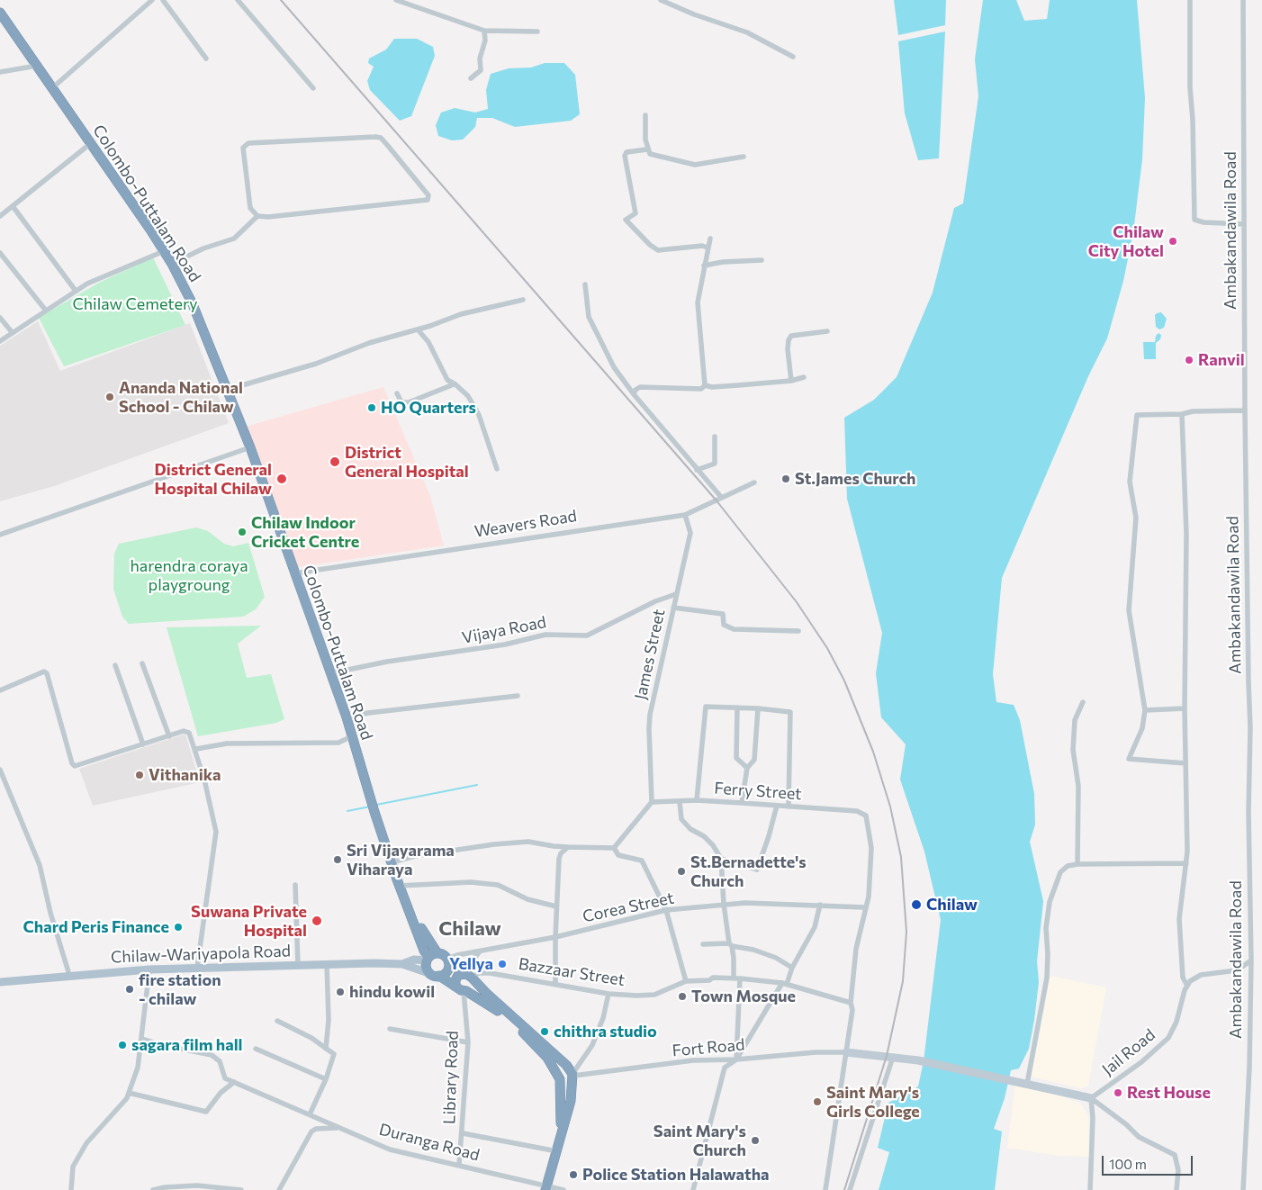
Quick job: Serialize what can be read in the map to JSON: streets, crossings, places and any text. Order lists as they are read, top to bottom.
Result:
{
  "streets": {
    "highway": ["Colombo-Puttalam Road"],
    "main road": ["Chilaw-Wariyapola Road"],
    "street": [
      "Ambakandawila Road",
      "Weavers Road",
      "Vijaya Road",
      "James Street",
      "Ferry Street",
      "Corea Street",
      "Bazzaar Street",
      "Fort Road",
      "Jail Road",
      "Library Road",
      "Duranga Road"
    ]
  },
  "crossings": [
    ["Colombo-Puttalam Road", "Weavers Road"],
    ["Colombo-Puttalam Road", "Vijaya Road"],
    ["Weavers Road", "James Street"],
    ["Vijaya Road", "James Street"],
    ["James Street", "Ferry Street"],
    ["Ferry Street", "Corea Street"],
    ["Ferry Street", "Bazzaar Street"],
    ["Ferry Street", "Fort Road"],
    ["Library Road", "Duranga Road"]
  ],
  "districts": ["Chilaw"],
  "parks": ["Chilaw Cemetery", "harendra coraya playgroung"],
  "places": [
    "Chilaw City Hotel",
    "Ranvil",
    "Ananda National School - Chilaw",
    "HO Quarters",
    "District General Hospital",
    "District General Hospital Chilaw",
    "St.James Church",
    "Chilaw Indoor Cricket Centre",
    "Vithanika",
    "Sri Vijayarama Viharaya",
    "St.Bernadette's Church",
    "Chilaw",
    "Suwana Private Hospital",
    "Chard Peris Finance",
    "Yellya",
    "fire station - chilaw",
    "hindu kowil",
    "Town Mosque",
    "chithra studio",
    "sagara film hall",
    "Rest House",
    "Saint Mary's Girls College",
    "Saint Mary's Church",
    "Police Station Halawatha"
  ],
  "scale_bar": "100 m"
}
